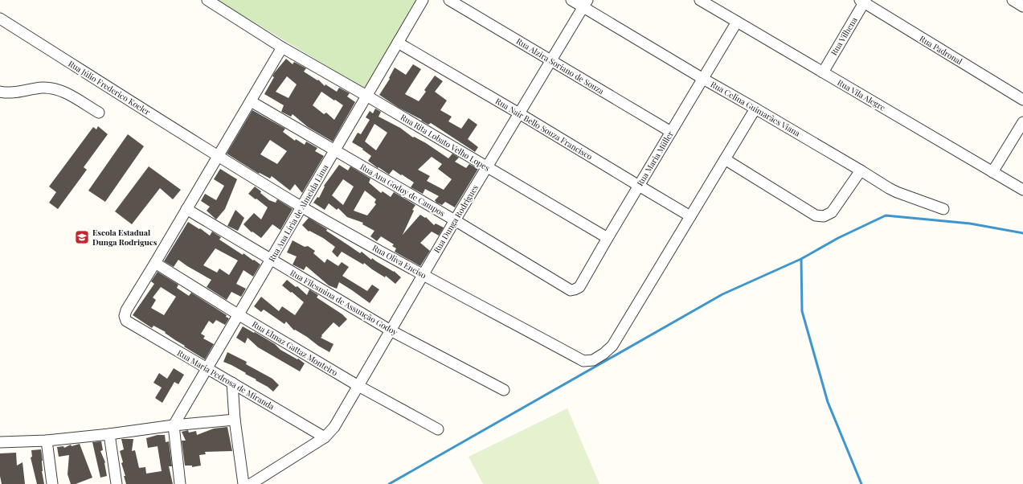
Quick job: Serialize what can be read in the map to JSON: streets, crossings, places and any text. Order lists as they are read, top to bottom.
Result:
{
  "streets": {
    "street": [
      "Rua Vilhena",
      "Rua Padronal",
      "Rua Alzira Soriano de Souza",
      "Rua Júlio Frederico Koeler",
      "Rua Vila Alegre",
      "Rua Celina Guimarães Viana",
      "Rua Nair Bello Souza Francisco",
      "Rua Rita Lobato Velho Lopes",
      "Rua Maria Müller",
      "Rua Ana Godoy de Campos",
      "Rua Ana Líria de Almeida Lima",
      "Rua Dunga Rodrigues",
      "Rua Oliva Enciso",
      "Rua Filesmina de Assunção Godoy",
      "Rua Elmaz Gattaz Monteiro",
      "Rua Maria Pedrosa de Miranda"
    ]
  },
  "crossings": [
    ["Rua Vilhena", "Rua Padronal"],
    ["Rua Vilhena", "Rua Vila Alegre"],
    ["Rua Alzira Soriano de Souza", "Rua Maria Müller"],
    ["Rua Alzira Soriano de Souza", "Rua Dunga Rodrigues"],
    ["Rua Júlio Frederico Koeler", "Rua Oliva Enciso"],
    ["Rua Vila Alegre", "Rua Maria Müller"],
    ["Rua Celina Guimarães Viana", "Rua Maria Müller"],
    ["Rua Celina Guimarães Viana", "Rua Dunga Rodrigues"],
    ["Rua Nair Bello Souza Francisco", "Rua Maria Müller"],
    ["Rua Nair Bello Souza Francisco", "Rua Ana Líria de Almeida Lima"],
    ["Rua Nair Bello Souza Francisco", "Rua Dunga Rodrigues"],
    ["Rua Nair Bello Souza Francisco", "Rua Oliva Enciso"],
    ["Rua Rita Lobato Velho Lopes", "Rua Maria Müller"],
    ["Rua Rita Lobato Velho Lopes", "Rua Ana Líria de Almeida Lima"],
    ["Rua Rita Lobato Velho Lopes", "Rua Dunga Rodrigues"],
    ["Rua Maria Müller", "Rua Ana Godoy de Campos"],
    ["Rua Ana Godoy de Campos", "Rua Ana Líria de Almeida Lima"],
    ["Rua Ana Godoy de Campos", "Rua Dunga Rodrigues"],
    ["Rua Ana Líria de Almeida Lima", "Rua Oliva Enciso"],
    ["Rua Ana Líria de Almeida Lima", "Rua Filesmina de Assunção Godoy"],
    ["Rua Ana Líria de Almeida Lima", "Rua Elmaz Gattaz Monteiro"],
    ["Rua Ana Líria de Almeida Lima", "Rua Maria Pedrosa de Miranda"],
    ["Rua Dunga Rodrigues", "Rua Oliva Enciso"],
    ["Rua Dunga Rodrigues", "Rua Filesmina de Assunção Godoy"],
    ["Rua Dunga Rodrigues", "Rua Elmaz Gattaz Monteiro"],
    ["Rua Dunga Rodrigues", "Rua Maria Pedrosa de Miranda"],
    ["Rua Elmaz Gattaz Monteiro", "Rua Maria Pedrosa de Miranda"]
  ],
  "places": {
    "school or university": ["Escola Estadual Dunga Rodrigues"]
  }
}
